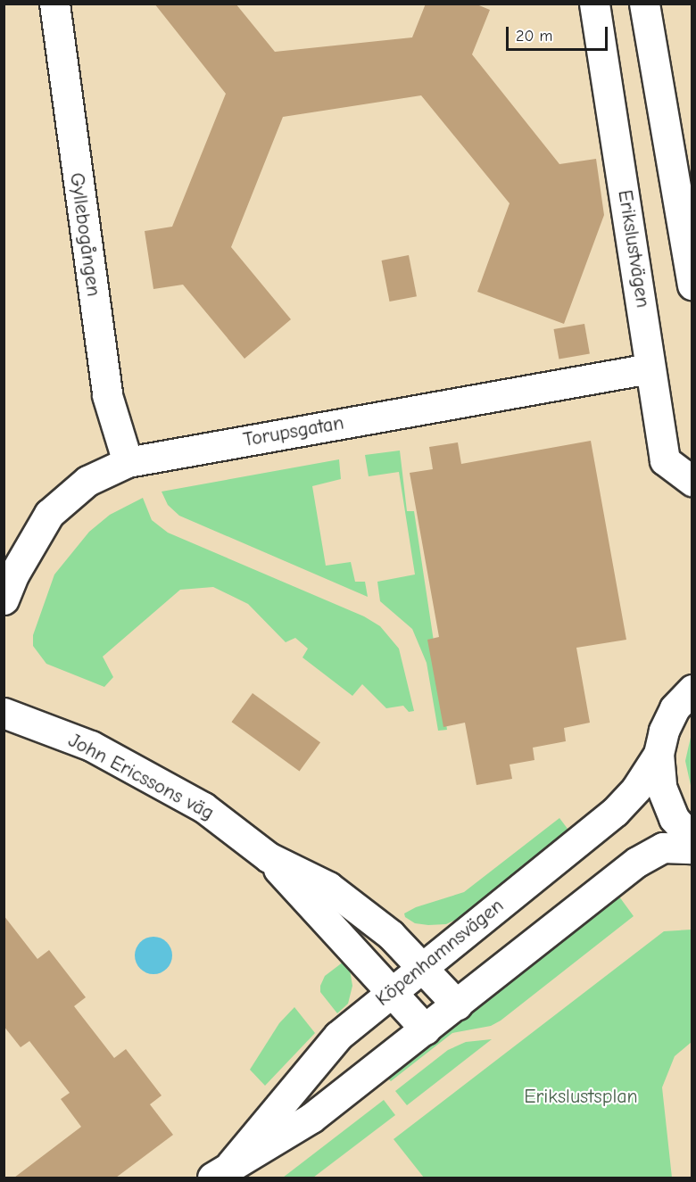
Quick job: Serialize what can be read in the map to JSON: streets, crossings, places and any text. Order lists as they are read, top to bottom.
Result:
{
  "streets": {
    "street": [
      "Gyllebogången",
      "Erikslustvägen",
      "Torupsgatan",
      "John Ericssons väg",
      "Köpenhamnsvägen"
    ]
  },
  "crossings": [
    ["Gyllebogången", "Torupsgatan"],
    ["Erikslustvägen", "Torupsgatan"],
    ["John Ericssons väg", "Köpenhamnsvägen"]
  ],
  "parks": ["Erikslustsplan"],
  "scale_bar": "20 m"
}
